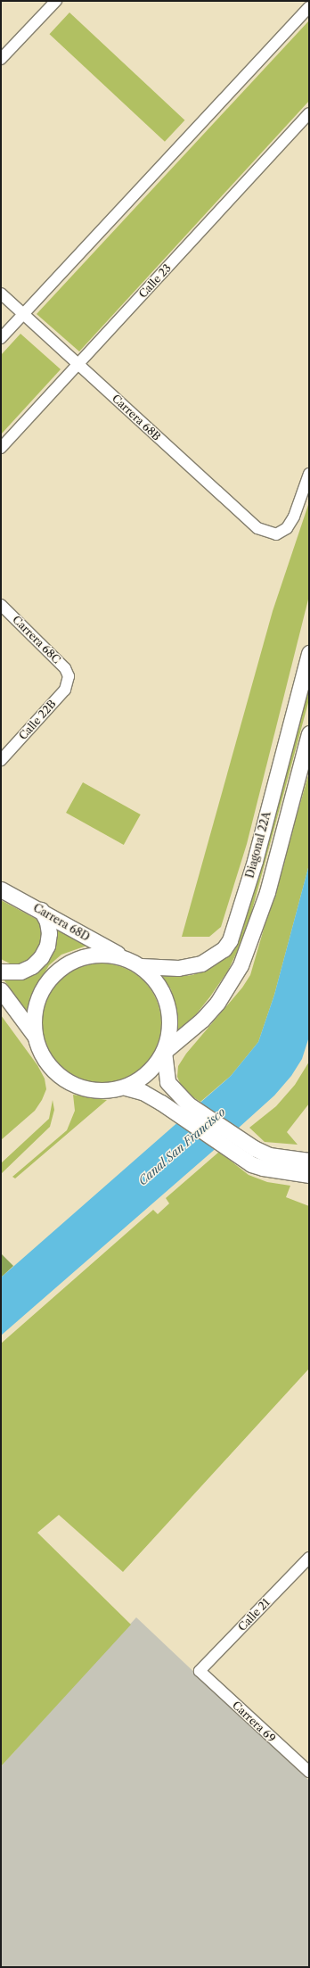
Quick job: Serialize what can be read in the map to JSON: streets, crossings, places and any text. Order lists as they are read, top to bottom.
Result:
{
  "streets": {
    "main road": ["Diagonal 22A", "Carrera 68D"],
    "street": [
      "Calle 23",
      "Carrera 68B",
      "Carrera 68C",
      "Calle 22B",
      "Calle 21",
      "Carrera 69"
    ]
  },
  "crossings": [
    ["Calle 23", "Carrera 68B"],
    ["Carrera 68C", "Calle 22B"],
    ["Calle 21", "Carrera 69"]
  ],
  "water": ["Canal San Francisco"]
}
